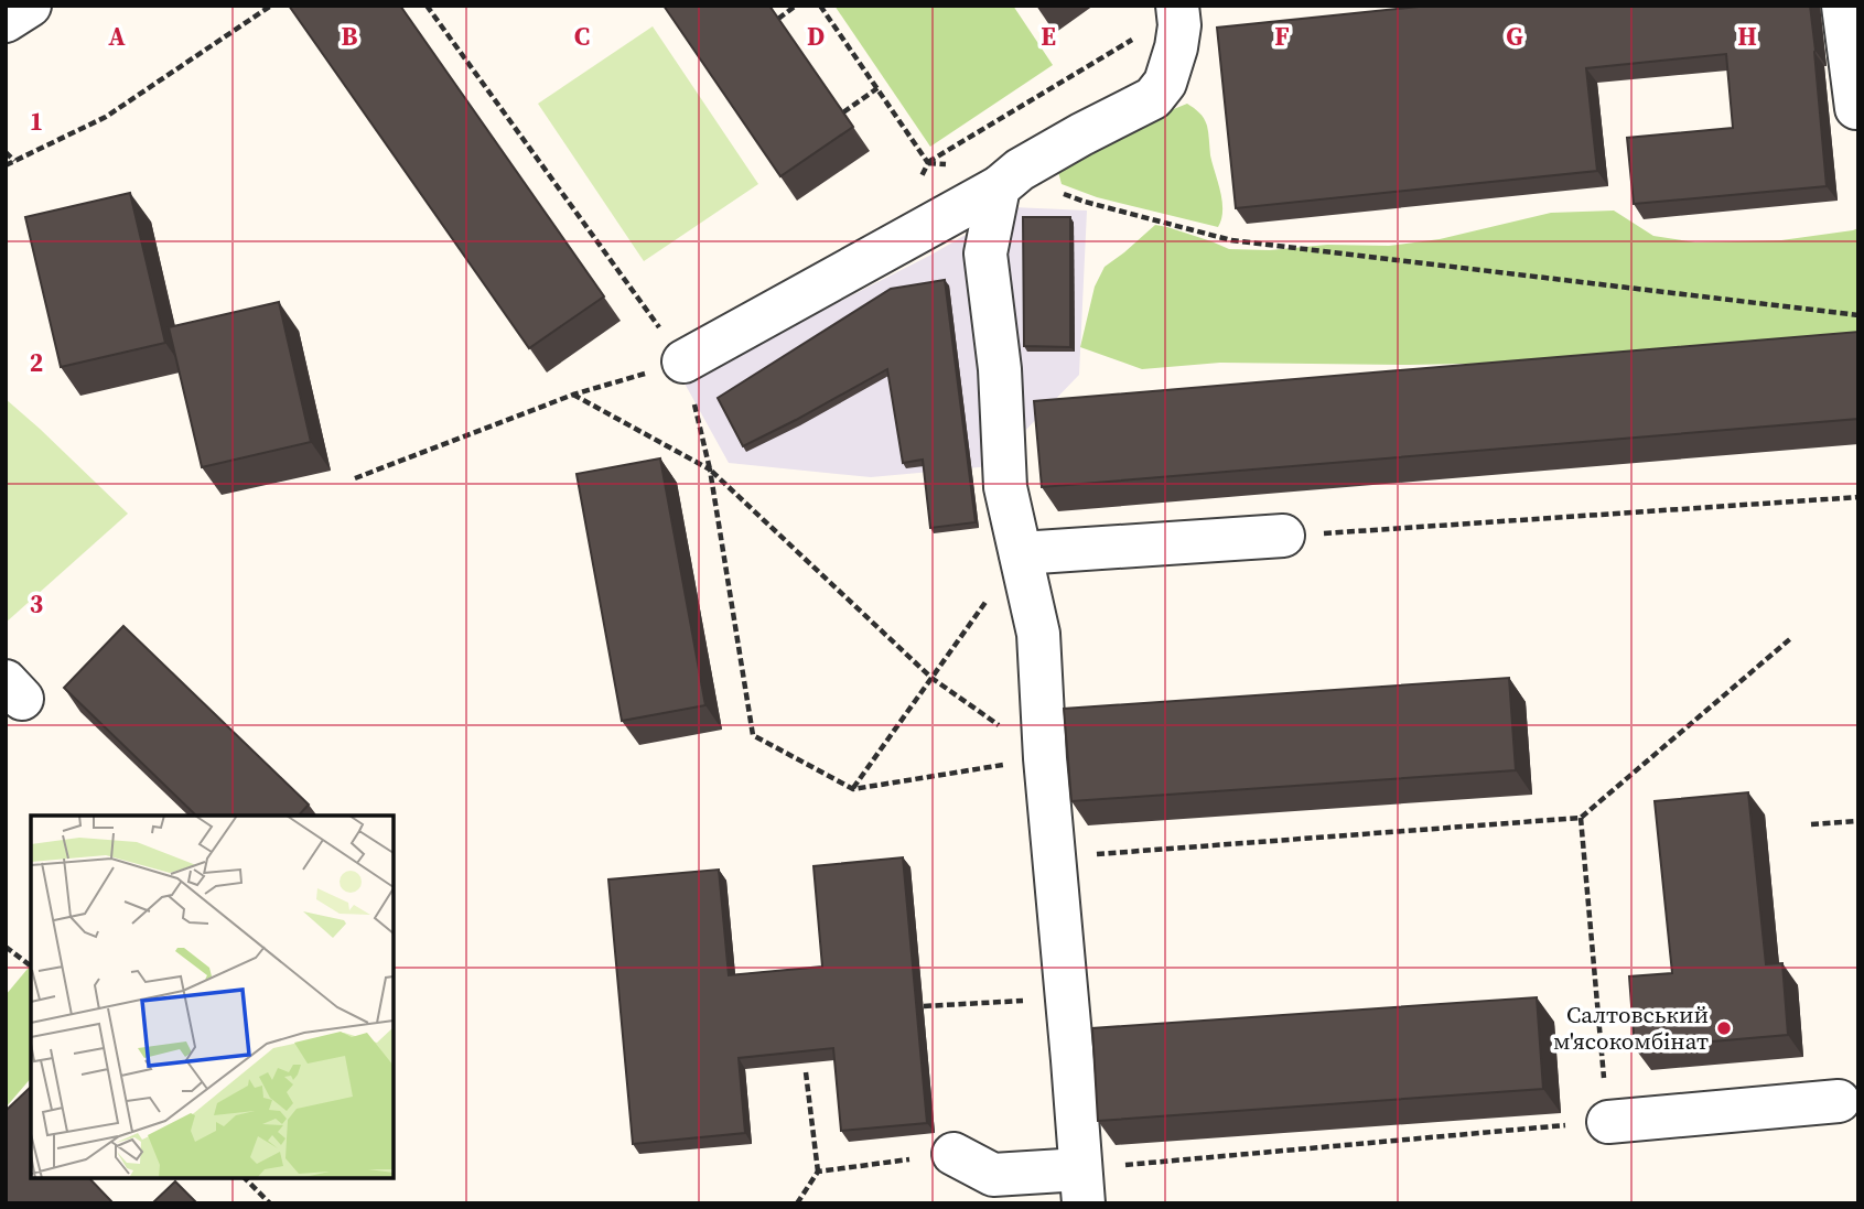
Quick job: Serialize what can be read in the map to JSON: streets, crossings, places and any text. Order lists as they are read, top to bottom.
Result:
{
  "places": ["Салтовський м'ясокомбінат"],
  "grid": {
    "columns": [
      "A",
      "B",
      "C",
      "D",
      "E",
      "F",
      "G",
      "H"
    ],
    "rows": ["1", "2", "3"]
  }
}
